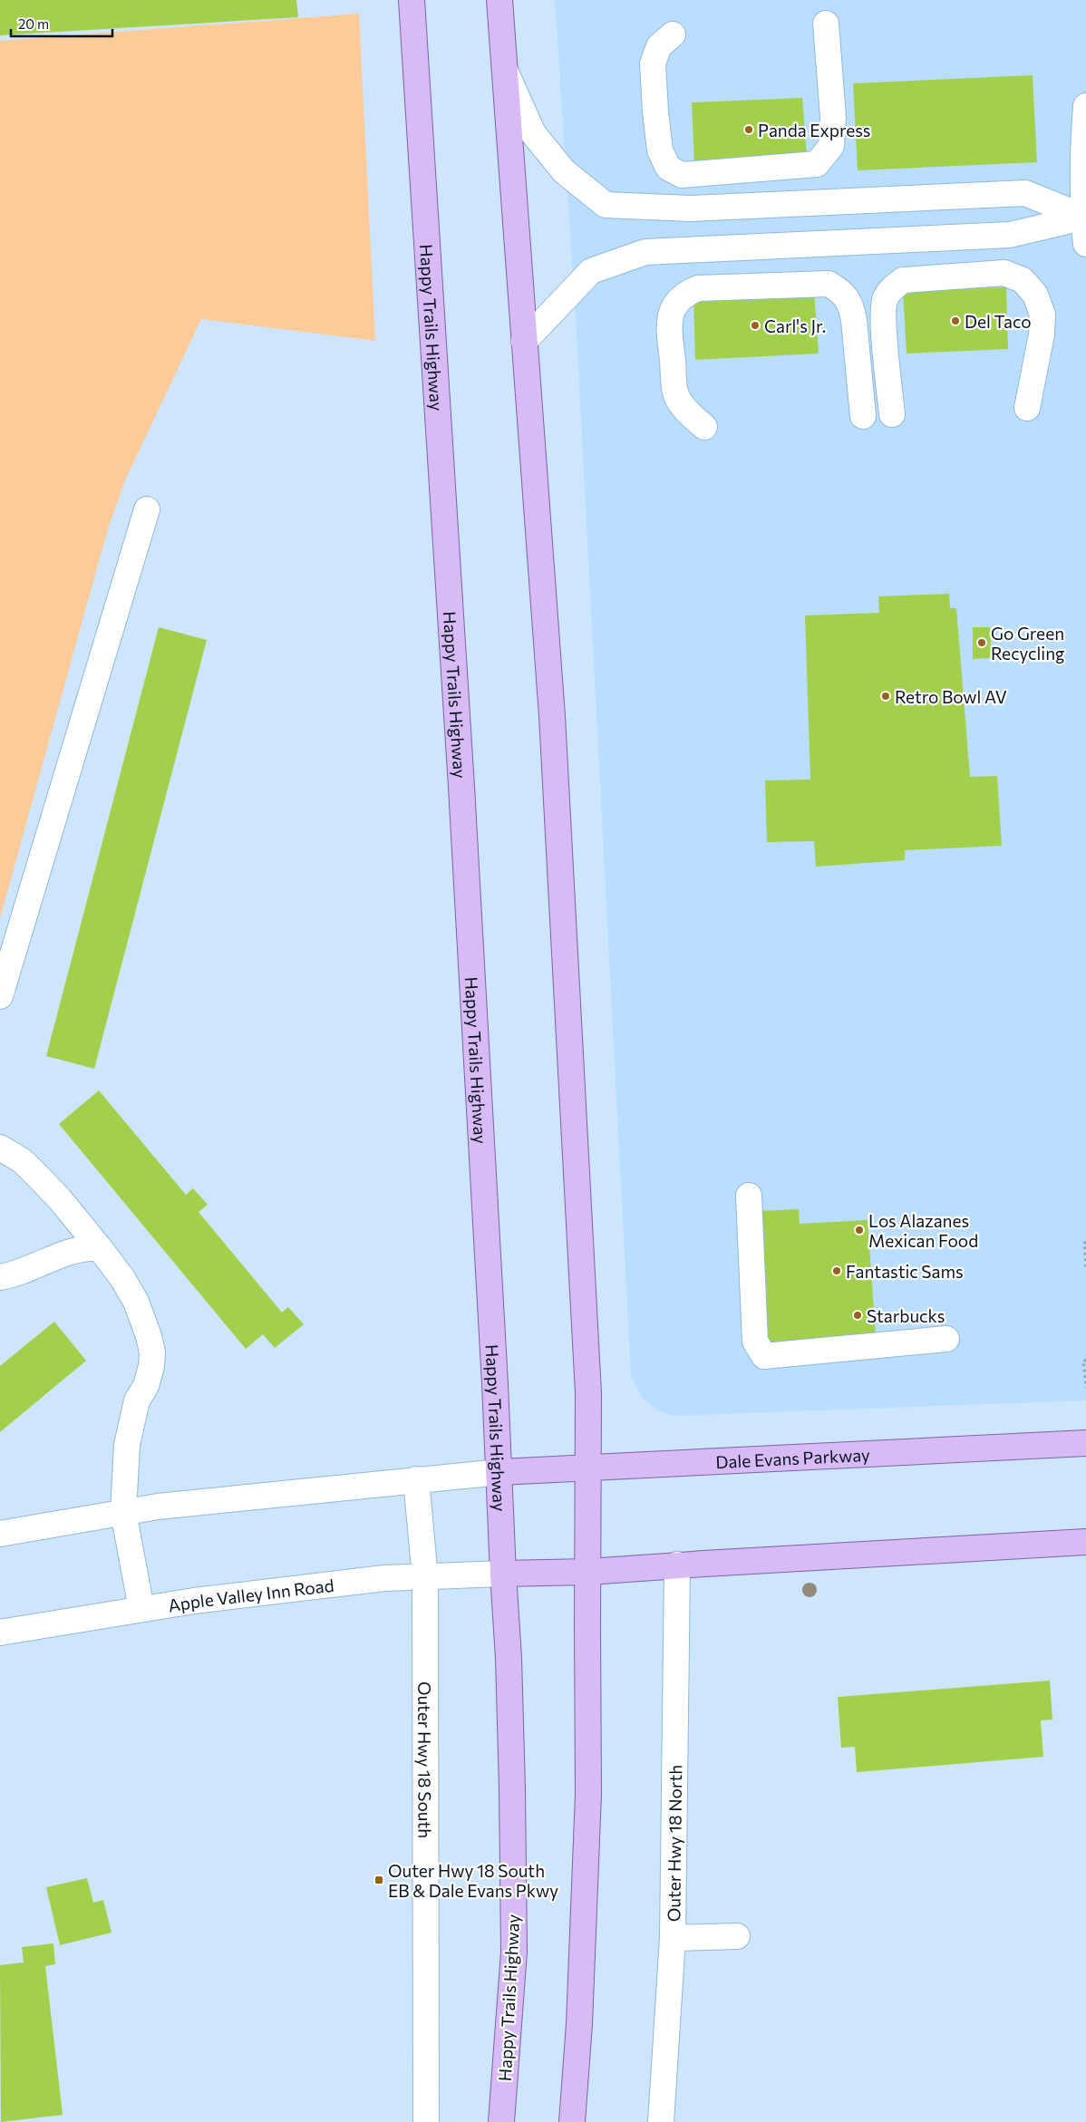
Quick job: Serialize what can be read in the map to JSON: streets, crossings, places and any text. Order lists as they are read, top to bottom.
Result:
{
  "streets": {
    "main road": ["Happy Trails Highway", "Dale Evans Parkway"],
    "street": ["Apple Valley Inn Road", "Outer Hwy 18 South", "Outer Hwy 18 North"]
  },
  "crossings": [
    ["Happy Trails Highway", "Dale Evans Parkway"],
    ["Happy Trails Highway", "Apple Valley Inn Road"],
    ["Apple Valley Inn Road", "Outer Hwy 18 South"]
  ],
  "places": {
    "other": [
      "Panda Express",
      "Del Taco",
      "Carl's Jr.",
      "Go Green Recycling",
      "Retro Bowl AV",
      "Los Alazanes Mexican Food",
      "Fantastic Sams",
      "Starbucks"
    ],
    "transit": ["Outer Hwy 18 South EB & Dale Evans Pkwy"]
  },
  "scale_bar": "20 m"
}
